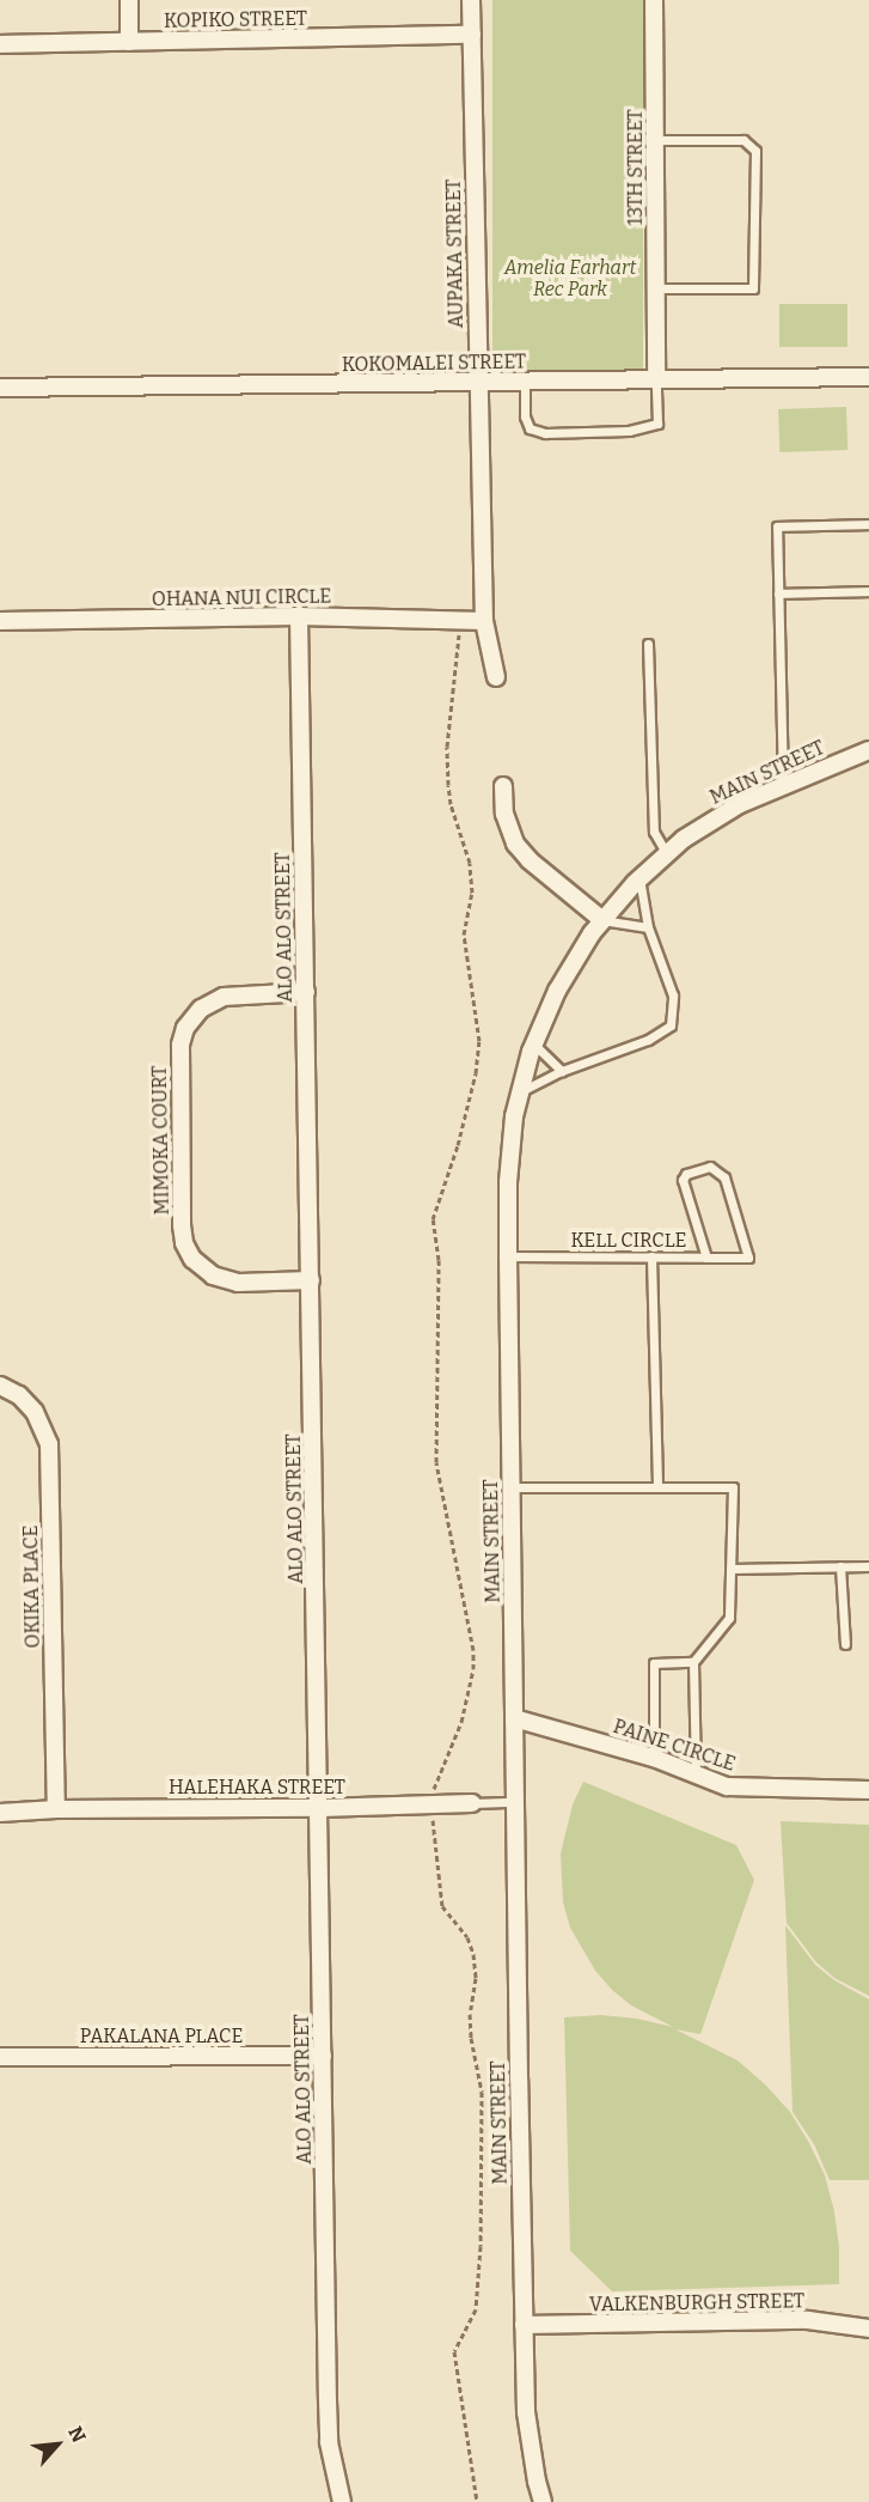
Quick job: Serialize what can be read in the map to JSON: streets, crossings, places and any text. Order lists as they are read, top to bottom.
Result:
{
  "streets": {
    "street": [
      "KOPIKO STREET",
      "13TH STREET",
      "AUPAKA STREET",
      "KOKOMALEI STREET",
      "OHANA NUI CIRCLE",
      "MAIN STREET",
      "ALO ALO STREET",
      "MIMOKA COURT",
      "OKIKA PLACE",
      "PAINE CIRCLE",
      "HALEHAKA STREET",
      "PAKALANA PLACE",
      "VALKENBURGH STREET"
    ],
    "lane": ["KELL CIRCLE"]
  },
  "crossings": [
    ["KOPIKO STREET", "AUPAKA STREET"],
    ["13TH STREET", "KOKOMALEI STREET"],
    ["AUPAKA STREET", "KOKOMALEI STREET"],
    ["AUPAKA STREET", "OHANA NUI CIRCLE"],
    ["OHANA NUI CIRCLE", "ALO ALO STREET"],
    ["MAIN STREET", "KELL CIRCLE"],
    ["MAIN STREET", "PAINE CIRCLE"],
    ["MAIN STREET", "HALEHAKA STREET"],
    ["MAIN STREET", "VALKENBURGH STREET"],
    ["ALO ALO STREET", "MIMOKA COURT"],
    ["ALO ALO STREET", "HALEHAKA STREET"],
    ["ALO ALO STREET", "PAKALANA PLACE"],
    ["OKIKA PLACE", "HALEHAKA STREET"]
  ],
  "parks": ["Amelia Earhart Rec Park"],
  "north": "top right"
}
